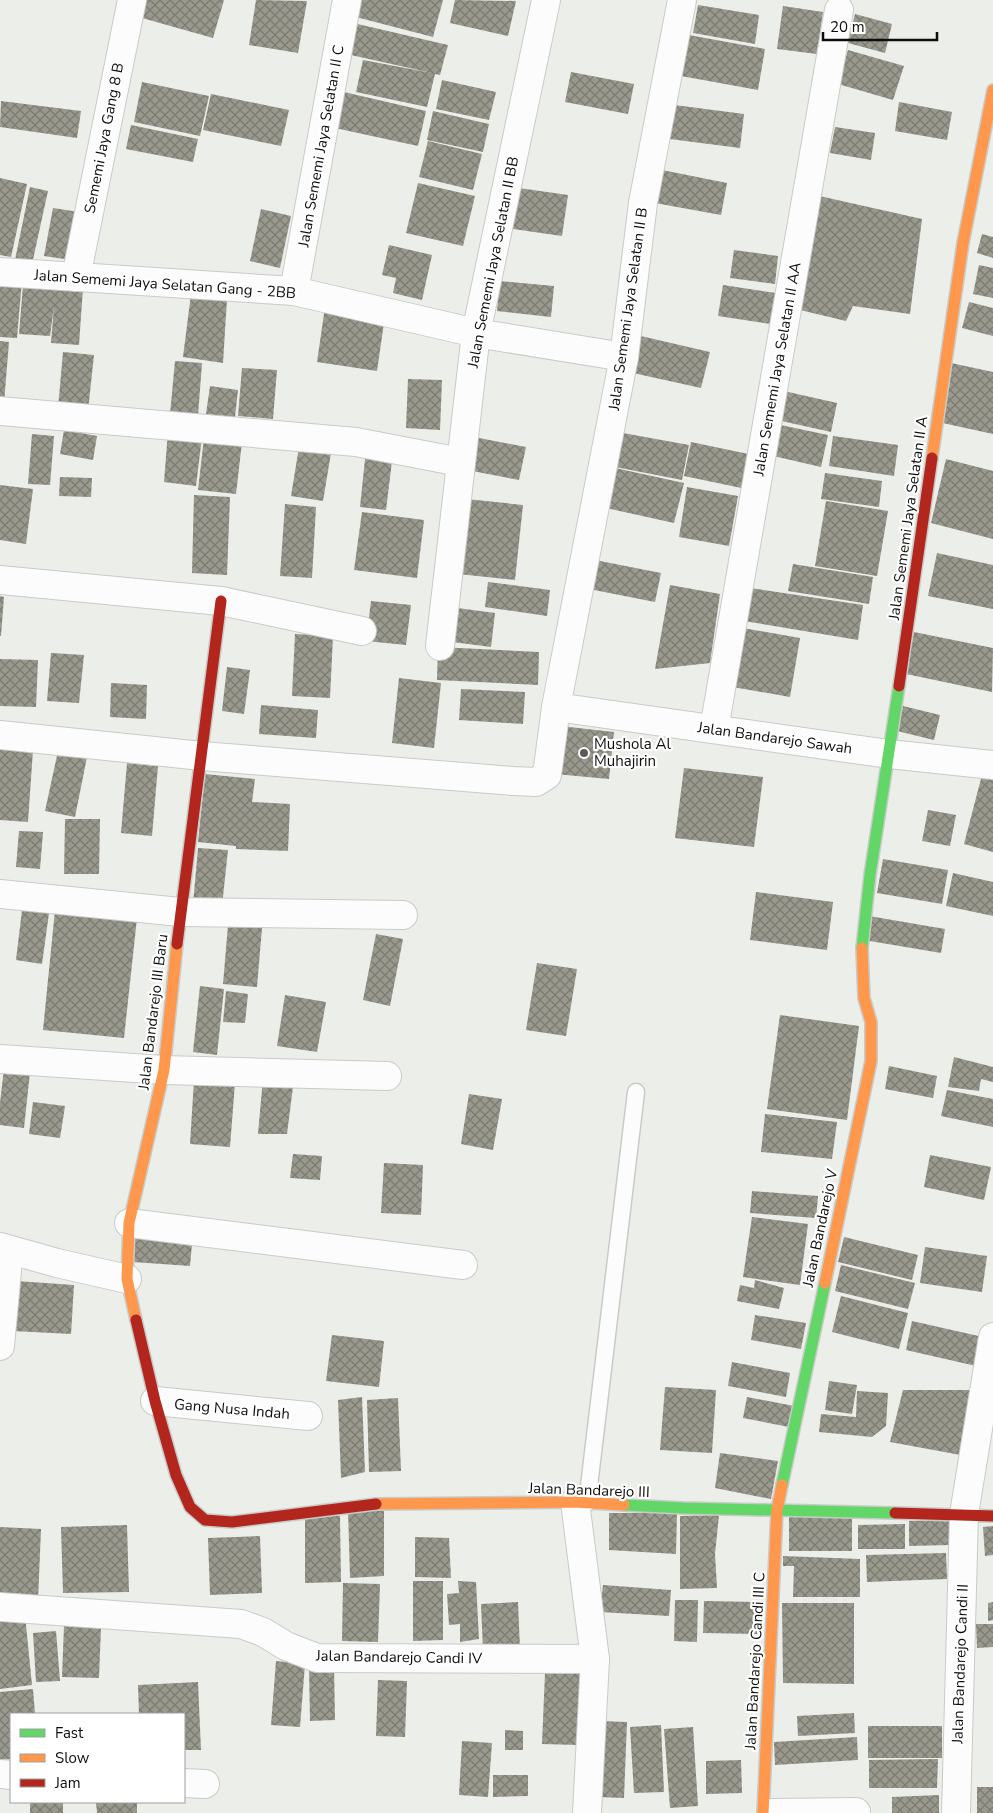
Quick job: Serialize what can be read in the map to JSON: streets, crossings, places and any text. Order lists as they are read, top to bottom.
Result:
{
  "streets": {
    "street": [
      "Sememi Jaya Gang 8 B",
      "Jalan Sememi Jaya Selatan II C",
      "Jalan Sememi Jaya Selatan II BB",
      "Jalan Sememi Jaya Selatan Gang - 2BB",
      "Jalan Sememi Jaya Selatan II B",
      "Jalan Sememi Jaya Selatan II AA",
      "Jalan Sememi Jaya Selatan II A",
      "Jalan Bandarejo Sawah",
      "Jalan Bandarejo III Baru",
      "Jalan Bandarejo V",
      "Gang Nusa Indah",
      "Jalan Bandarejo III",
      "Jalan Bandarejo Candi IV",
      "Jalan Bandarejo Candi III C",
      "Jalan Bandarejo Candi II"
    ]
  },
  "crossings": [
    ["Sememi Jaya Gang 8 B", "Jalan Sememi Jaya Selatan Gang - 2BB"],
    ["Jalan Sememi Jaya Selatan II C", "Jalan Sememi Jaya Selatan Gang - 2BB"],
    ["Jalan Sememi Jaya Selatan II BB", "Jalan Sememi Jaya Selatan Gang - 2BB"],
    ["Jalan Sememi Jaya Selatan Gang - 2BB", "Jalan Sememi Jaya Selatan II B"],
    ["Jalan Sememi Jaya Selatan II B", "Jalan Bandarejo Sawah"],
    ["Jalan Sememi Jaya Selatan II B", "Jalan Bandarejo III Baru"],
    ["Jalan Sememi Jaya Selatan II AA", "Jalan Bandarejo Sawah"],
    ["Jalan Sememi Jaya Selatan II A", "Jalan Bandarejo Sawah"],
    ["Jalan Sememi Jaya Selatan II A", "Jalan Bandarejo V"],
    ["Jalan Bandarejo III Baru", "Gang Nusa Indah"],
    ["Jalan Bandarejo III Baru", "Jalan Bandarejo III"],
    ["Jalan Bandarejo V", "Jalan Bandarejo III"],
    ["Jalan Bandarejo V", "Jalan Bandarejo Candi III C"],
    ["Jalan Bandarejo III", "Jalan Bandarejo Candi III C"],
    ["Jalan Bandarejo III", "Jalan Bandarejo Candi II"]
  ],
  "places": ["Mushola Al Muhajirin"],
  "legend": ["Fast", "Slow", "Jam"],
  "scale_bar": "20 m"
}
